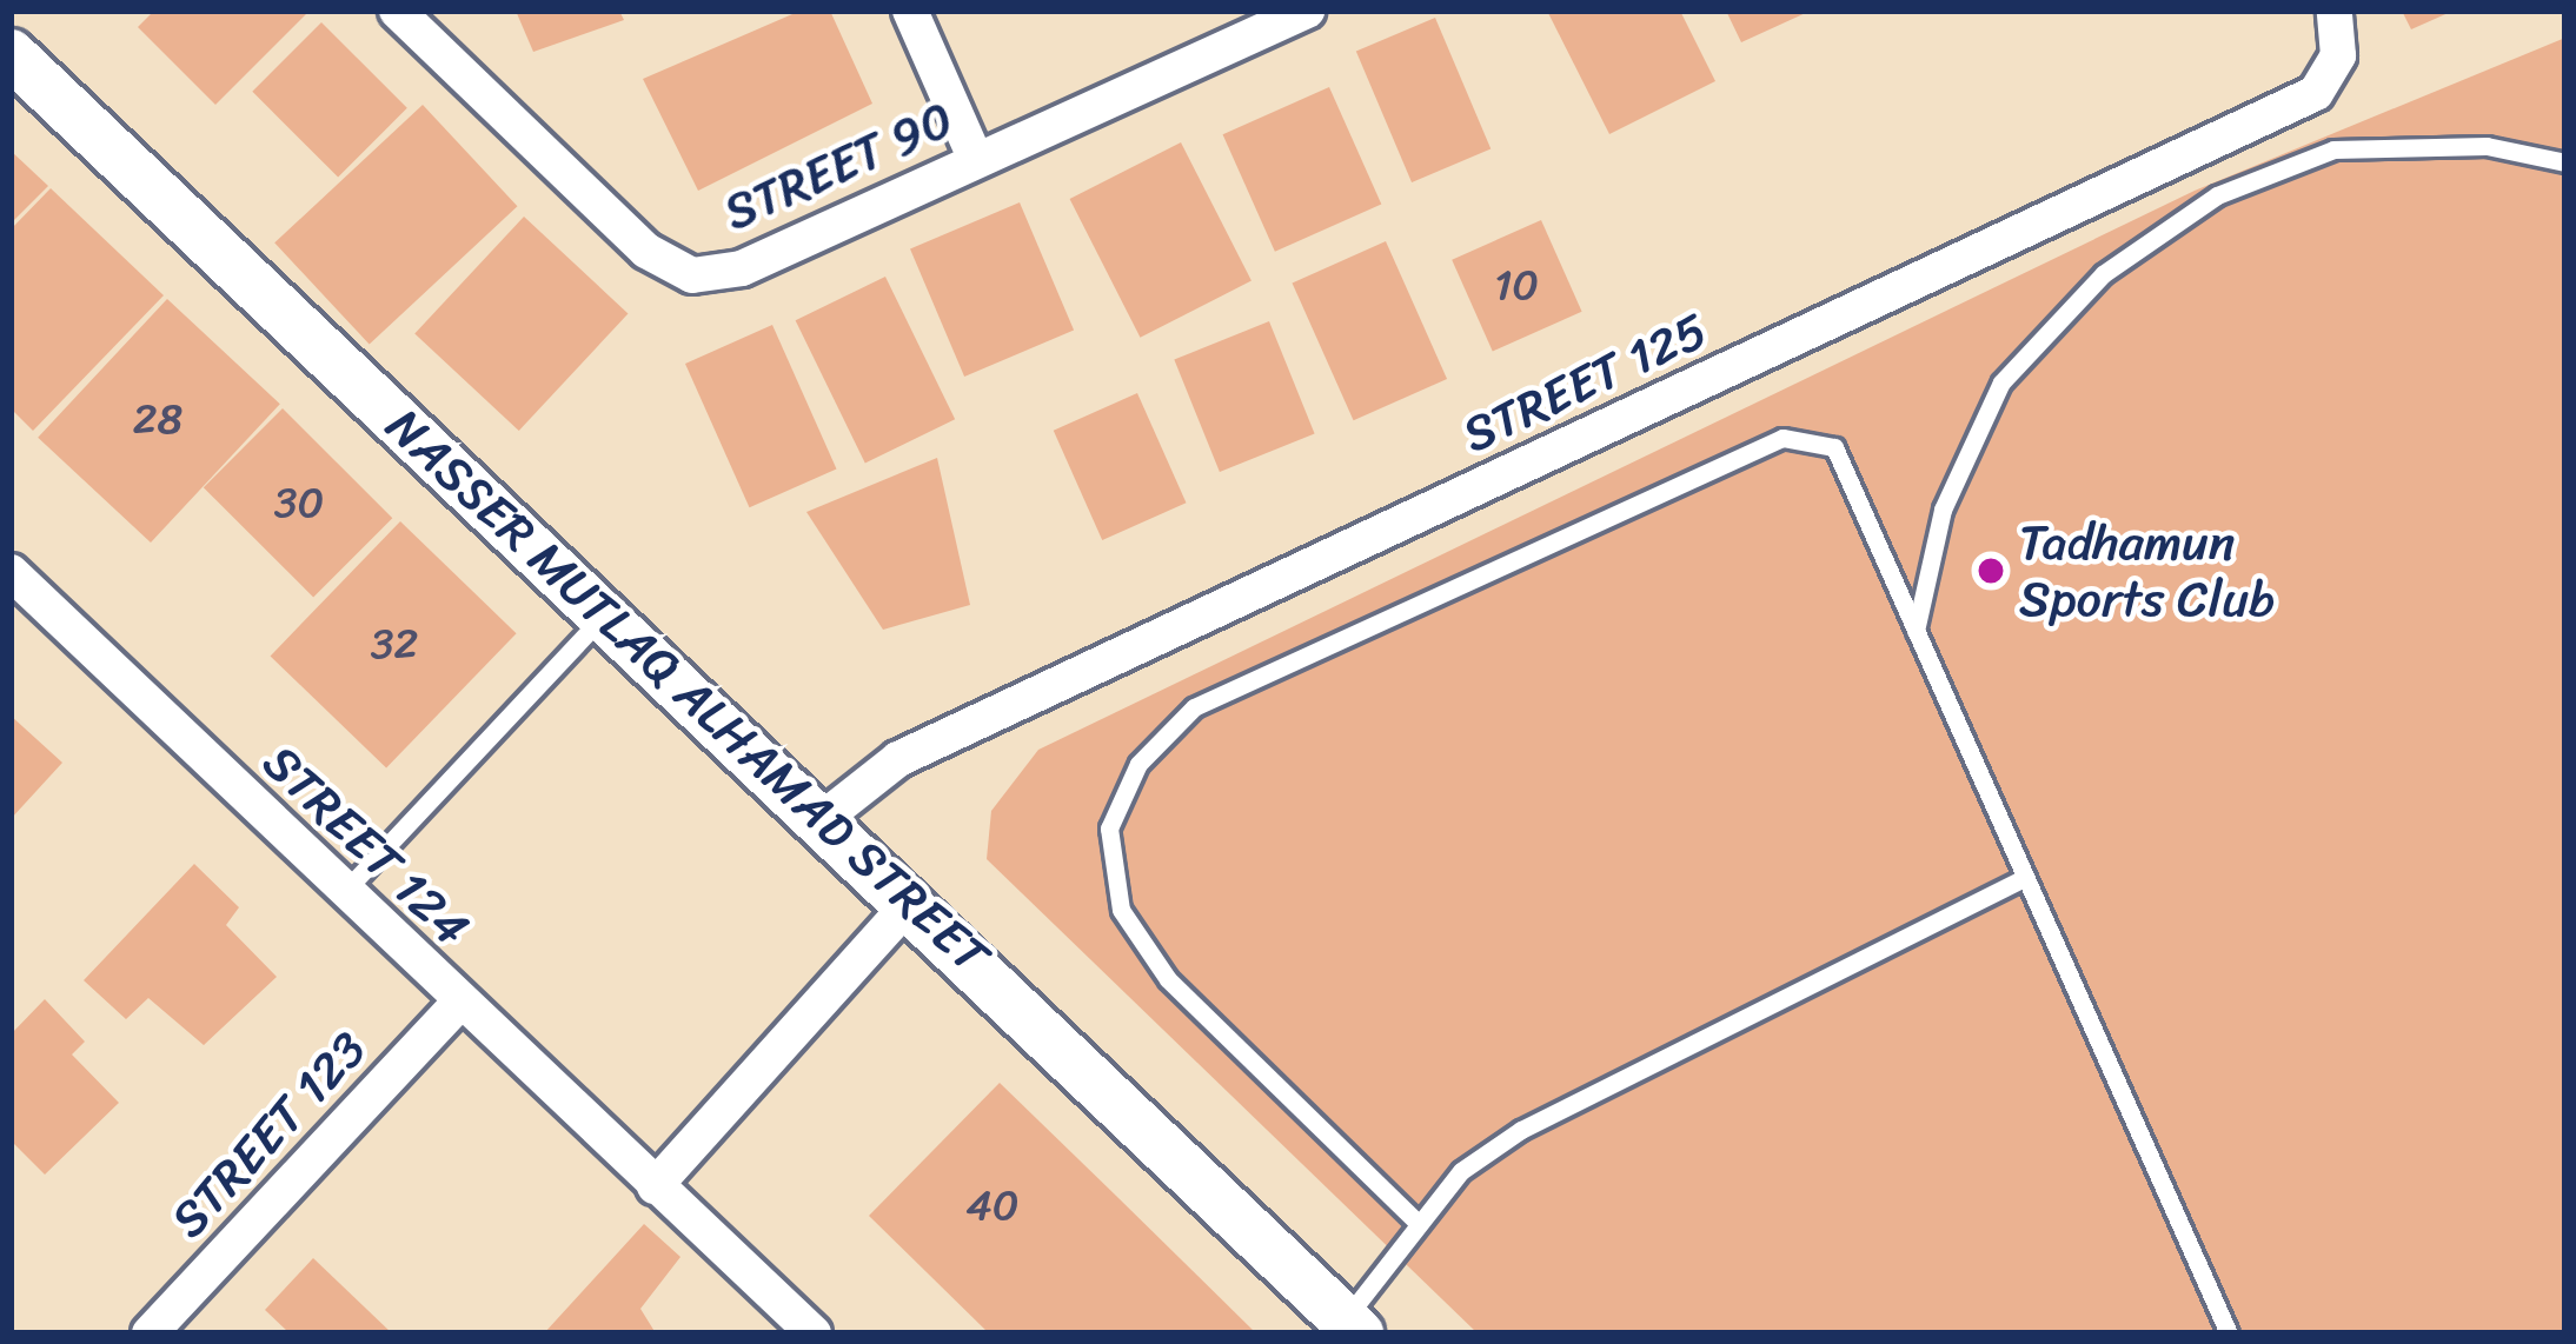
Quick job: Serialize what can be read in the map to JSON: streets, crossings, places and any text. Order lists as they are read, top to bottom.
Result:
{
  "streets": {
    "street": [
      "STREET 90",
      "STREET 125",
      "NASSER MUTLAQ ALHAMAD STREET",
      "STREET 124",
      "STREET 123"
    ]
  },
  "crossings": [
    ["STREET 125", "NASSER MUTLAQ ALHAMAD STREET"],
    ["STREET 124", "STREET 123"]
  ],
  "places": ["Tadhamun Sports Club"],
  "house_numbers": [
    "10",
    "28",
    "30",
    "32",
    "40"
  ]
}
